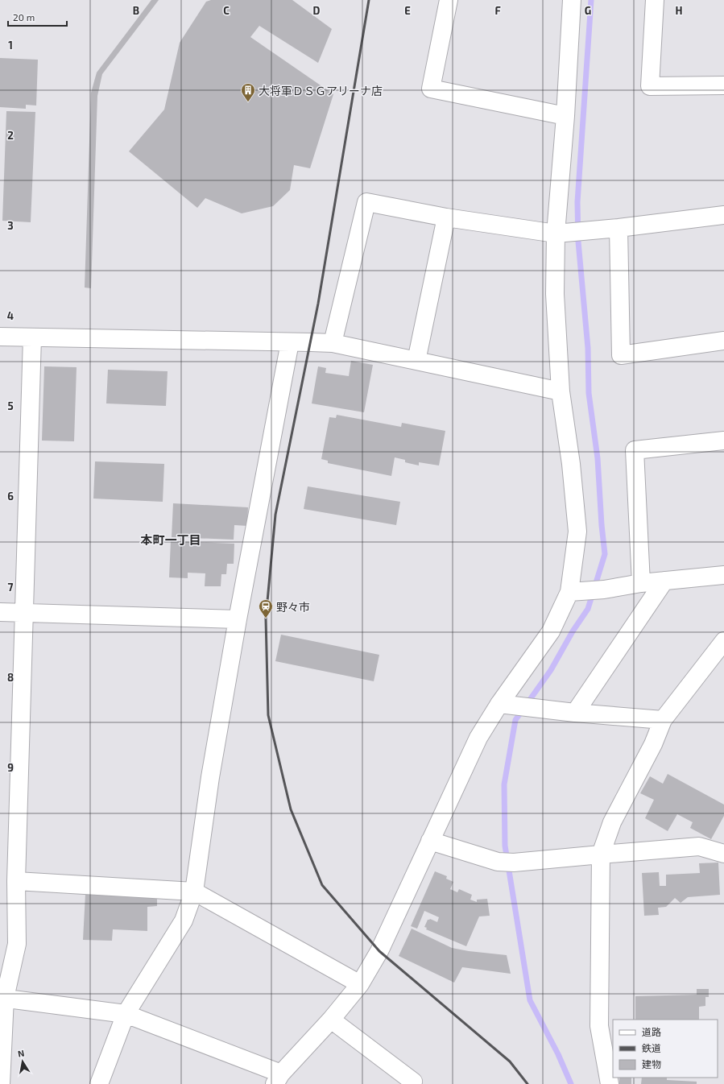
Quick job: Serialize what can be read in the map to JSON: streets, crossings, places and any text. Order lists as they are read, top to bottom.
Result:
{
  "districts": ["本町一丁目"],
  "places": {
    "building": ["大将軍ＤＳＧアリーナ店"],
    "station": ["野々市"]
  },
  "legend": ["道路", "鉄道", "建物"],
  "scale_bar": "20 m",
  "north": "top",
  "grid": {
    "columns": [
      "B",
      "C",
      "D",
      "E",
      "F",
      "G",
      "H"
    ],
    "rows": [
      "1",
      "2",
      "3",
      "4",
      "5",
      "6",
      "7",
      "8",
      "9"
    ]
  }
}
